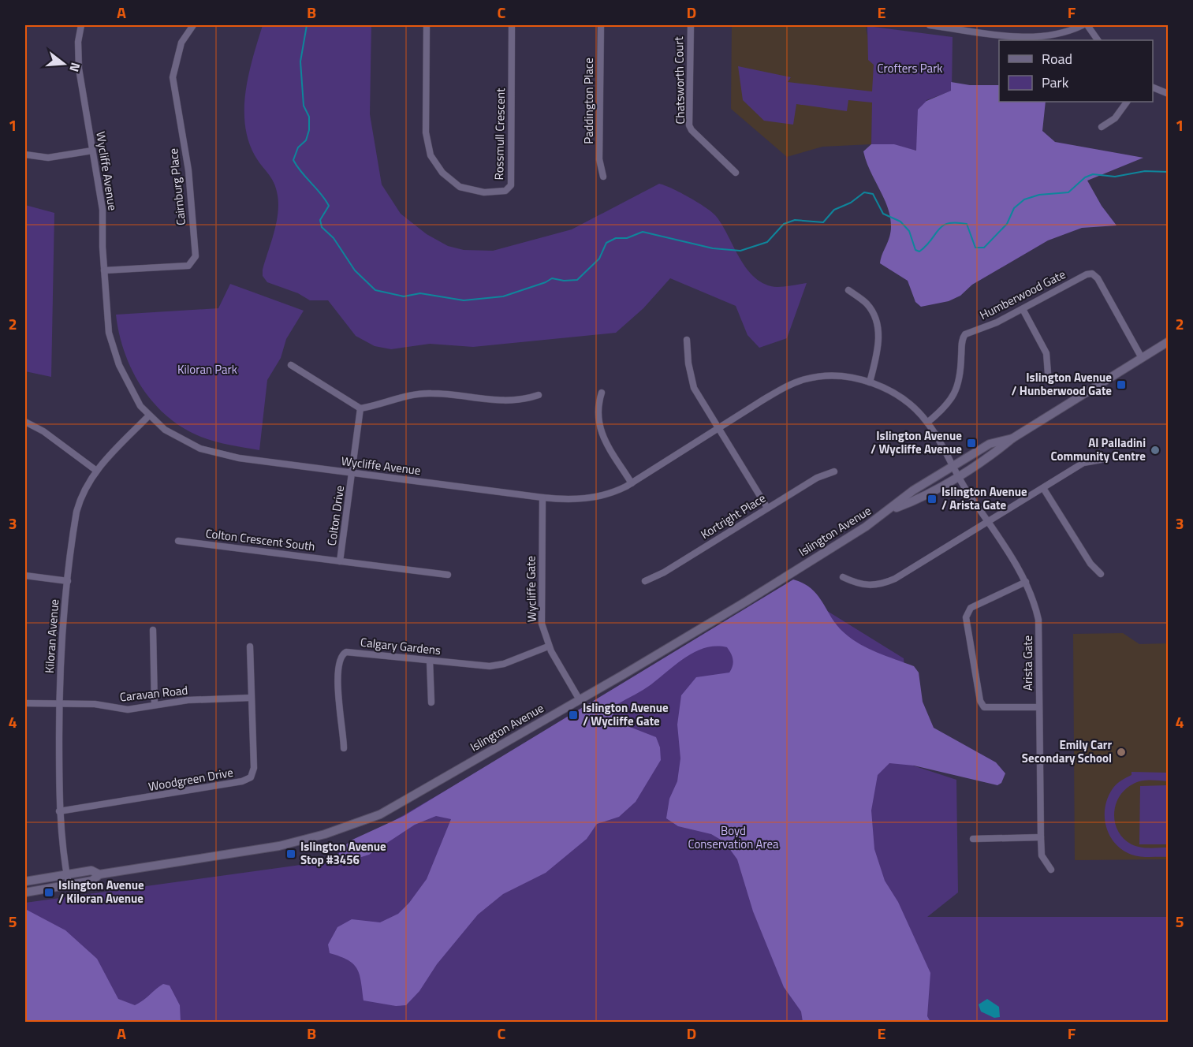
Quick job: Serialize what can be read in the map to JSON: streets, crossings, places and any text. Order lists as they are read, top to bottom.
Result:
{
  "streets": {
    "main road": ["Islington Avenue"],
    "street": [
      "Chatsworth Court",
      "Paddington Place",
      "Rossmull Crescent",
      "Wycliffe Avenue",
      "Cairnburg Place",
      "Humberwood Gate",
      "Colton Drive",
      "Kortright Place",
      "Colton Crescent South",
      "Wycliffe Gate",
      "Kiloran Avenue",
      "Calgary Gardens",
      "Arista Gate",
      "Caravan Road",
      "Woodgreen Drive"
    ]
  },
  "crossings": [
    ["Wycliffe Avenue", "Cairnburg Place"],
    ["Wycliffe Avenue", "Humberwood Gate"],
    ["Wycliffe Avenue", "Colton Drive"],
    ["Wycliffe Avenue", "Islington Avenue"],
    ["Wycliffe Avenue", "Wycliffe Gate"],
    ["Wycliffe Avenue", "Kiloran Avenue"],
    ["Wycliffe Avenue", "Arista Gate"],
    ["Humberwood Gate", "Islington Avenue"],
    ["Colton Drive", "Colton Crescent South"],
    ["Islington Avenue", "Wycliffe Gate"],
    ["Islington Avenue", "Kiloran Avenue"],
    ["Islington Avenue", "Arista Gate"],
    ["Wycliffe Gate", "Calgary Gardens"],
    ["Kiloran Avenue", "Caravan Road"],
    ["Kiloran Avenue", "Woodgreen Drive"],
    ["Caravan Road", "Woodgreen Drive"]
  ],
  "parks": ["Crofters Park", "Kiloran Park", "Boyd Conservation Area"],
  "places": {
    "transit": [
      "Islington Avenue / Hunberwood Gate",
      "Islington Avenue / Wycliffe Avenue",
      "Islington Avenue / Arista Gate",
      "Islington Avenue / Wycliffe Gate",
      "Islington Avenue Stop #3456",
      "Islington Avenue / Kiloran Avenue"
    ],
    "other": ["Al Palladini Community Centre", "Emily Carr Secondary School"]
  },
  "legend": ["Road", "Park"],
  "north": "right",
  "grid": {
    "columns": [
      "A",
      "B",
      "C",
      "D",
      "E",
      "F"
    ],
    "rows": [
      "1",
      "2",
      "3",
      "4",
      "5"
    ]
  }
}
